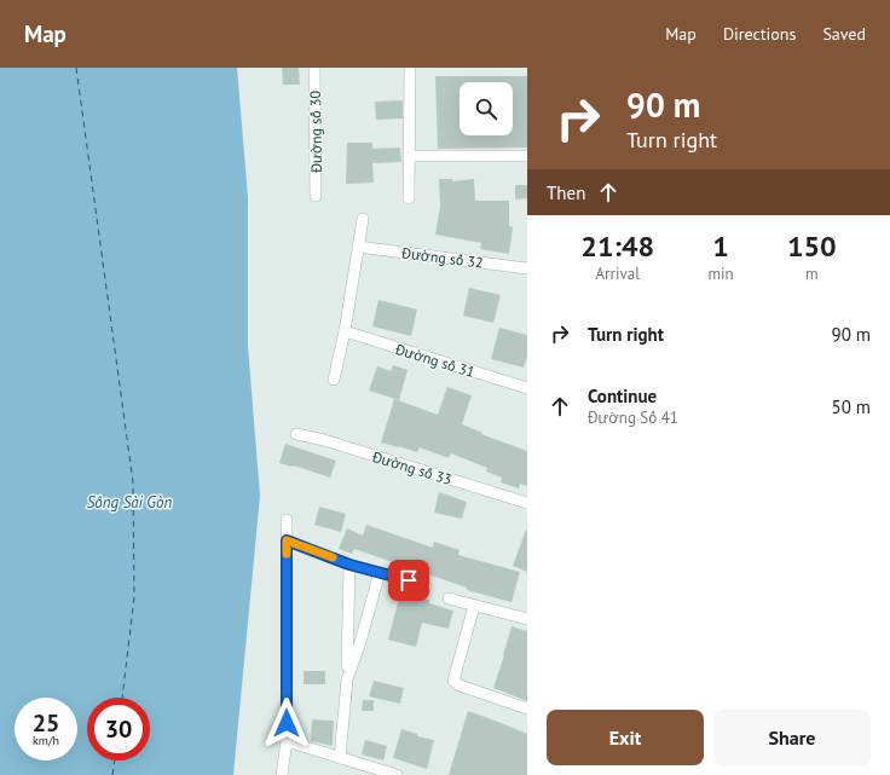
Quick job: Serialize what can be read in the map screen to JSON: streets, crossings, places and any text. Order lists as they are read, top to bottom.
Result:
{
  "streets": {
    "street": [
      "Đường số 30",
      "Đường số 32",
      "Đường số 31",
      "Đường số 33"
    ]
  },
  "water": ["Sông Sài Gòn"],
  "page": {
    "header": "Map",
    "nav": ["Map", "Directions", "Saved"],
    "turn": ["90 m", "Turn right"],
    "then": "Then",
    "eta": [
      "21:48",
      "Arrival",
      "1",
      "min",
      "150",
      "m"
    ],
    "list": [
      {
        "name": "Turn right",
        "value": "90 m"
      },
      {
        "name": "Continue",
        "note": "Đường Số 41",
        "value": "50 m"
      }
    ],
    "speed": "25 km/h",
    "limit": "30",
    "buttons": ["Exit", "Share"]
  }
}
